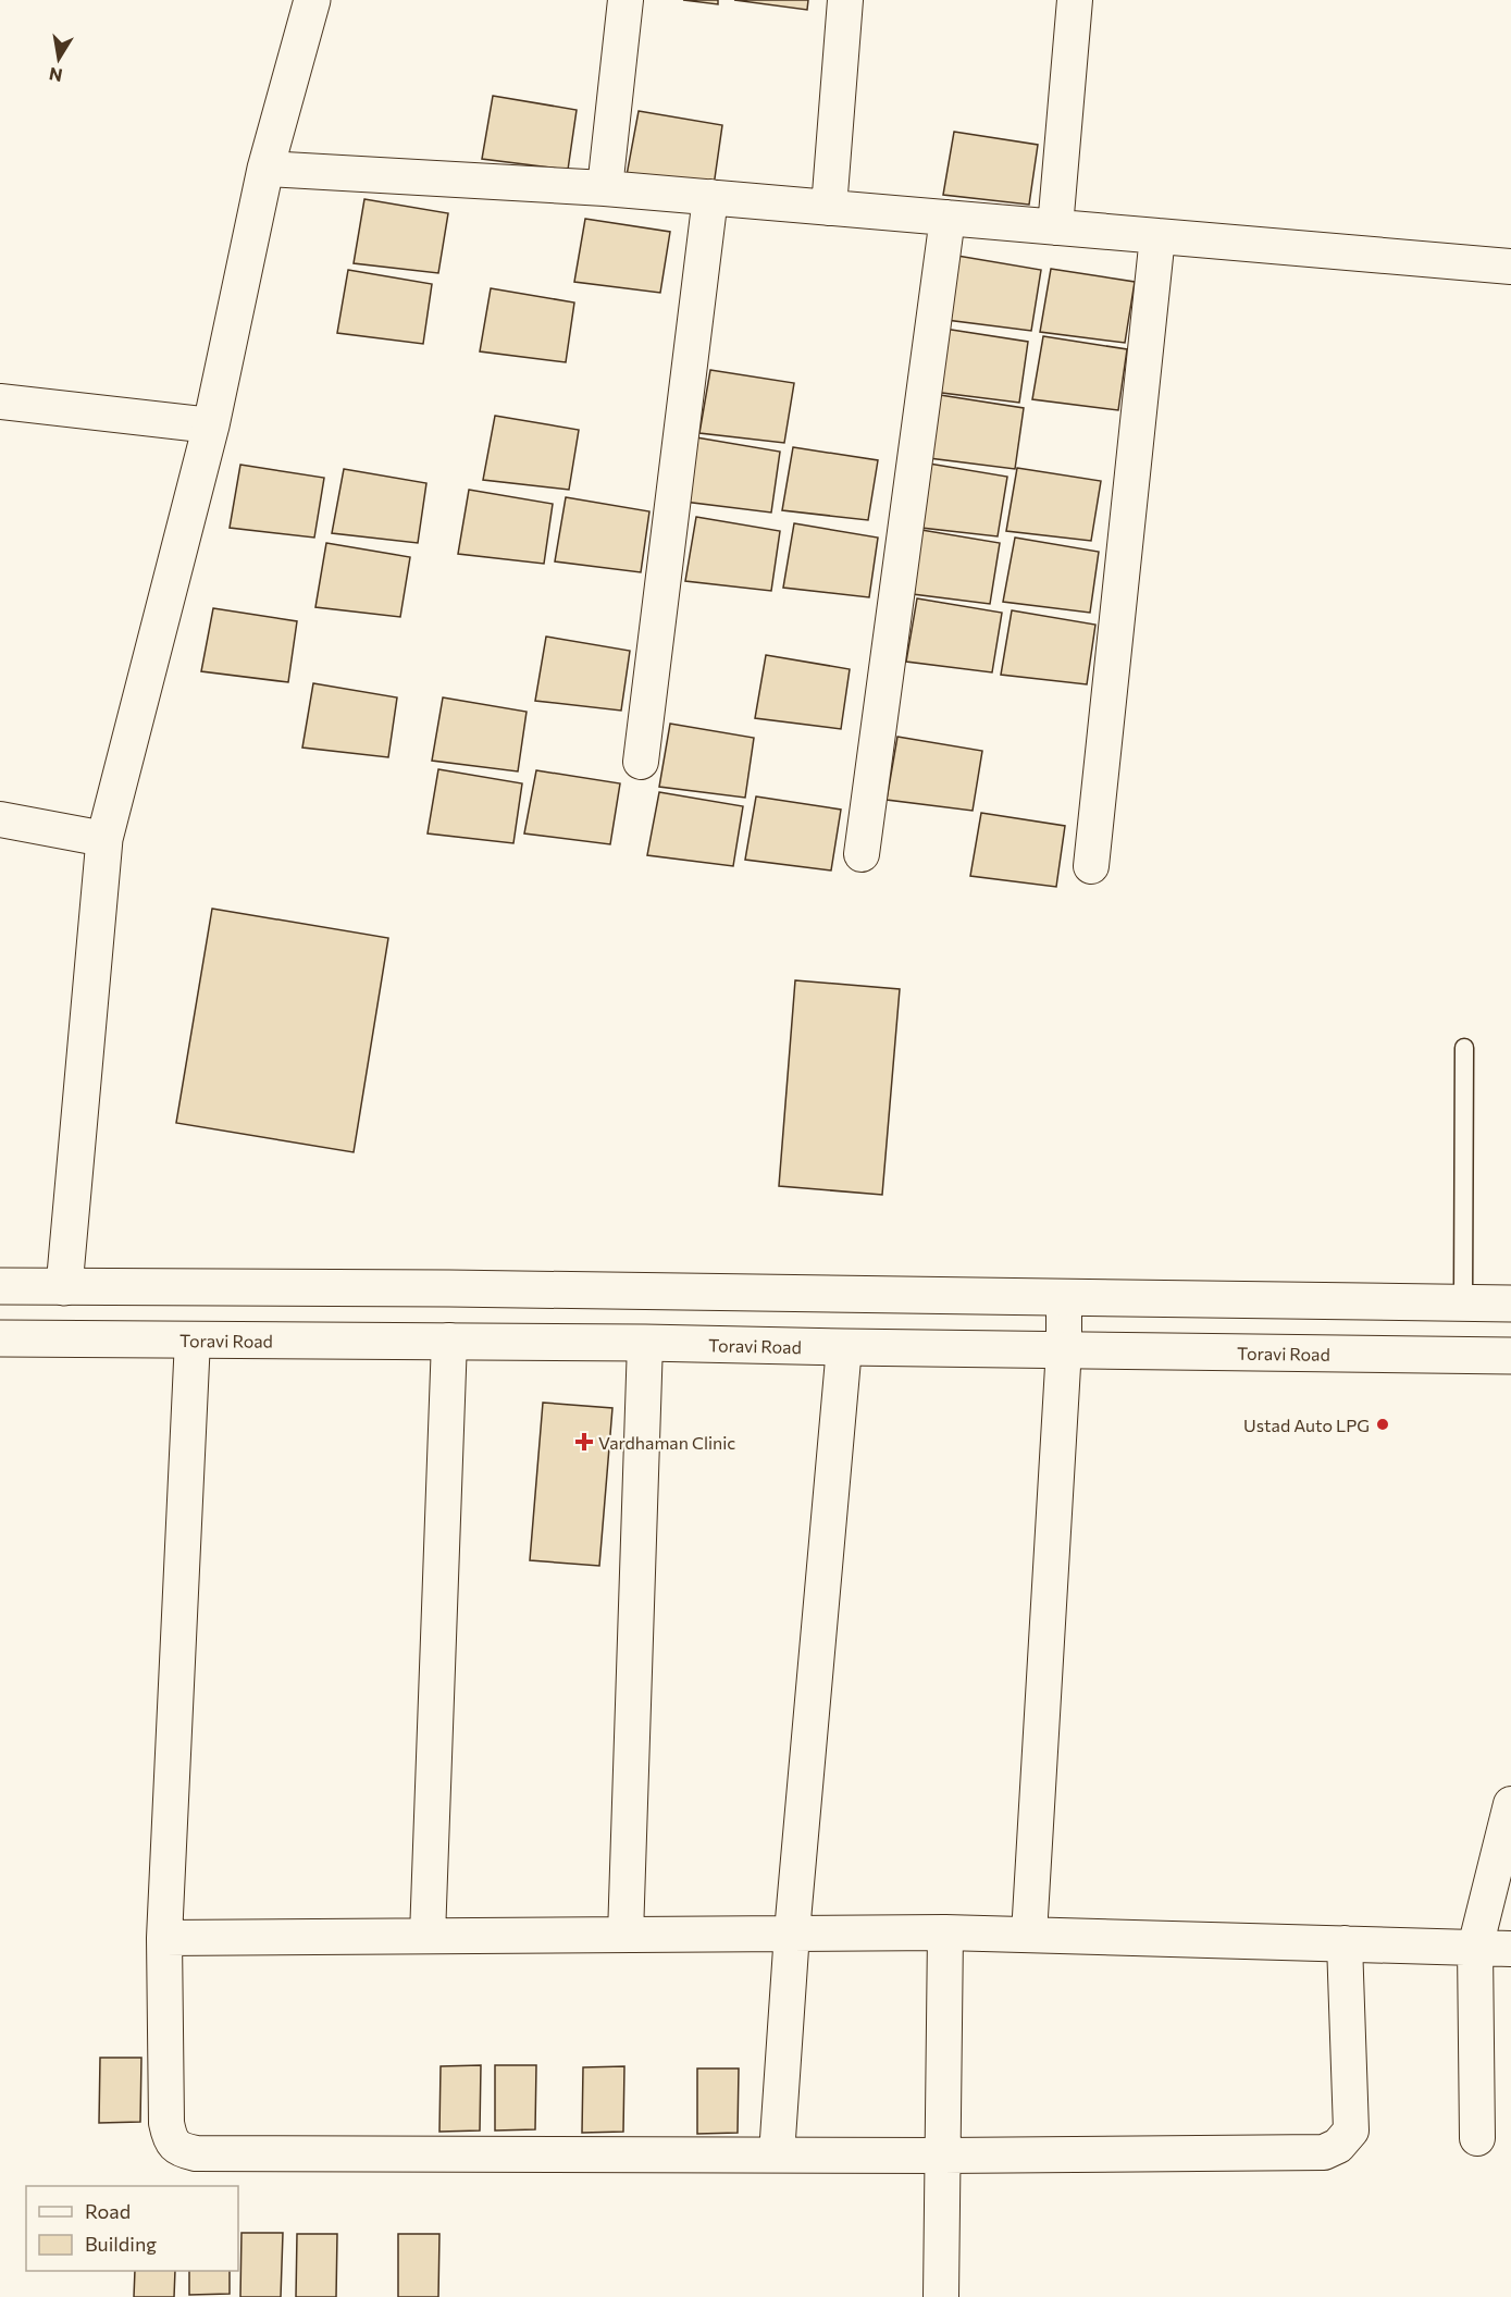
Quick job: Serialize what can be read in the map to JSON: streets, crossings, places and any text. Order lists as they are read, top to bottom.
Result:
{
  "streets": {
    "main road": ["Toravi Road"]
  },
  "places": {
    "other": ["Ustad Auto LPG"],
    "health": ["Vardhaman Clinic"]
  },
  "legend": ["Road", "Building"],
  "north": "bottom"
}
